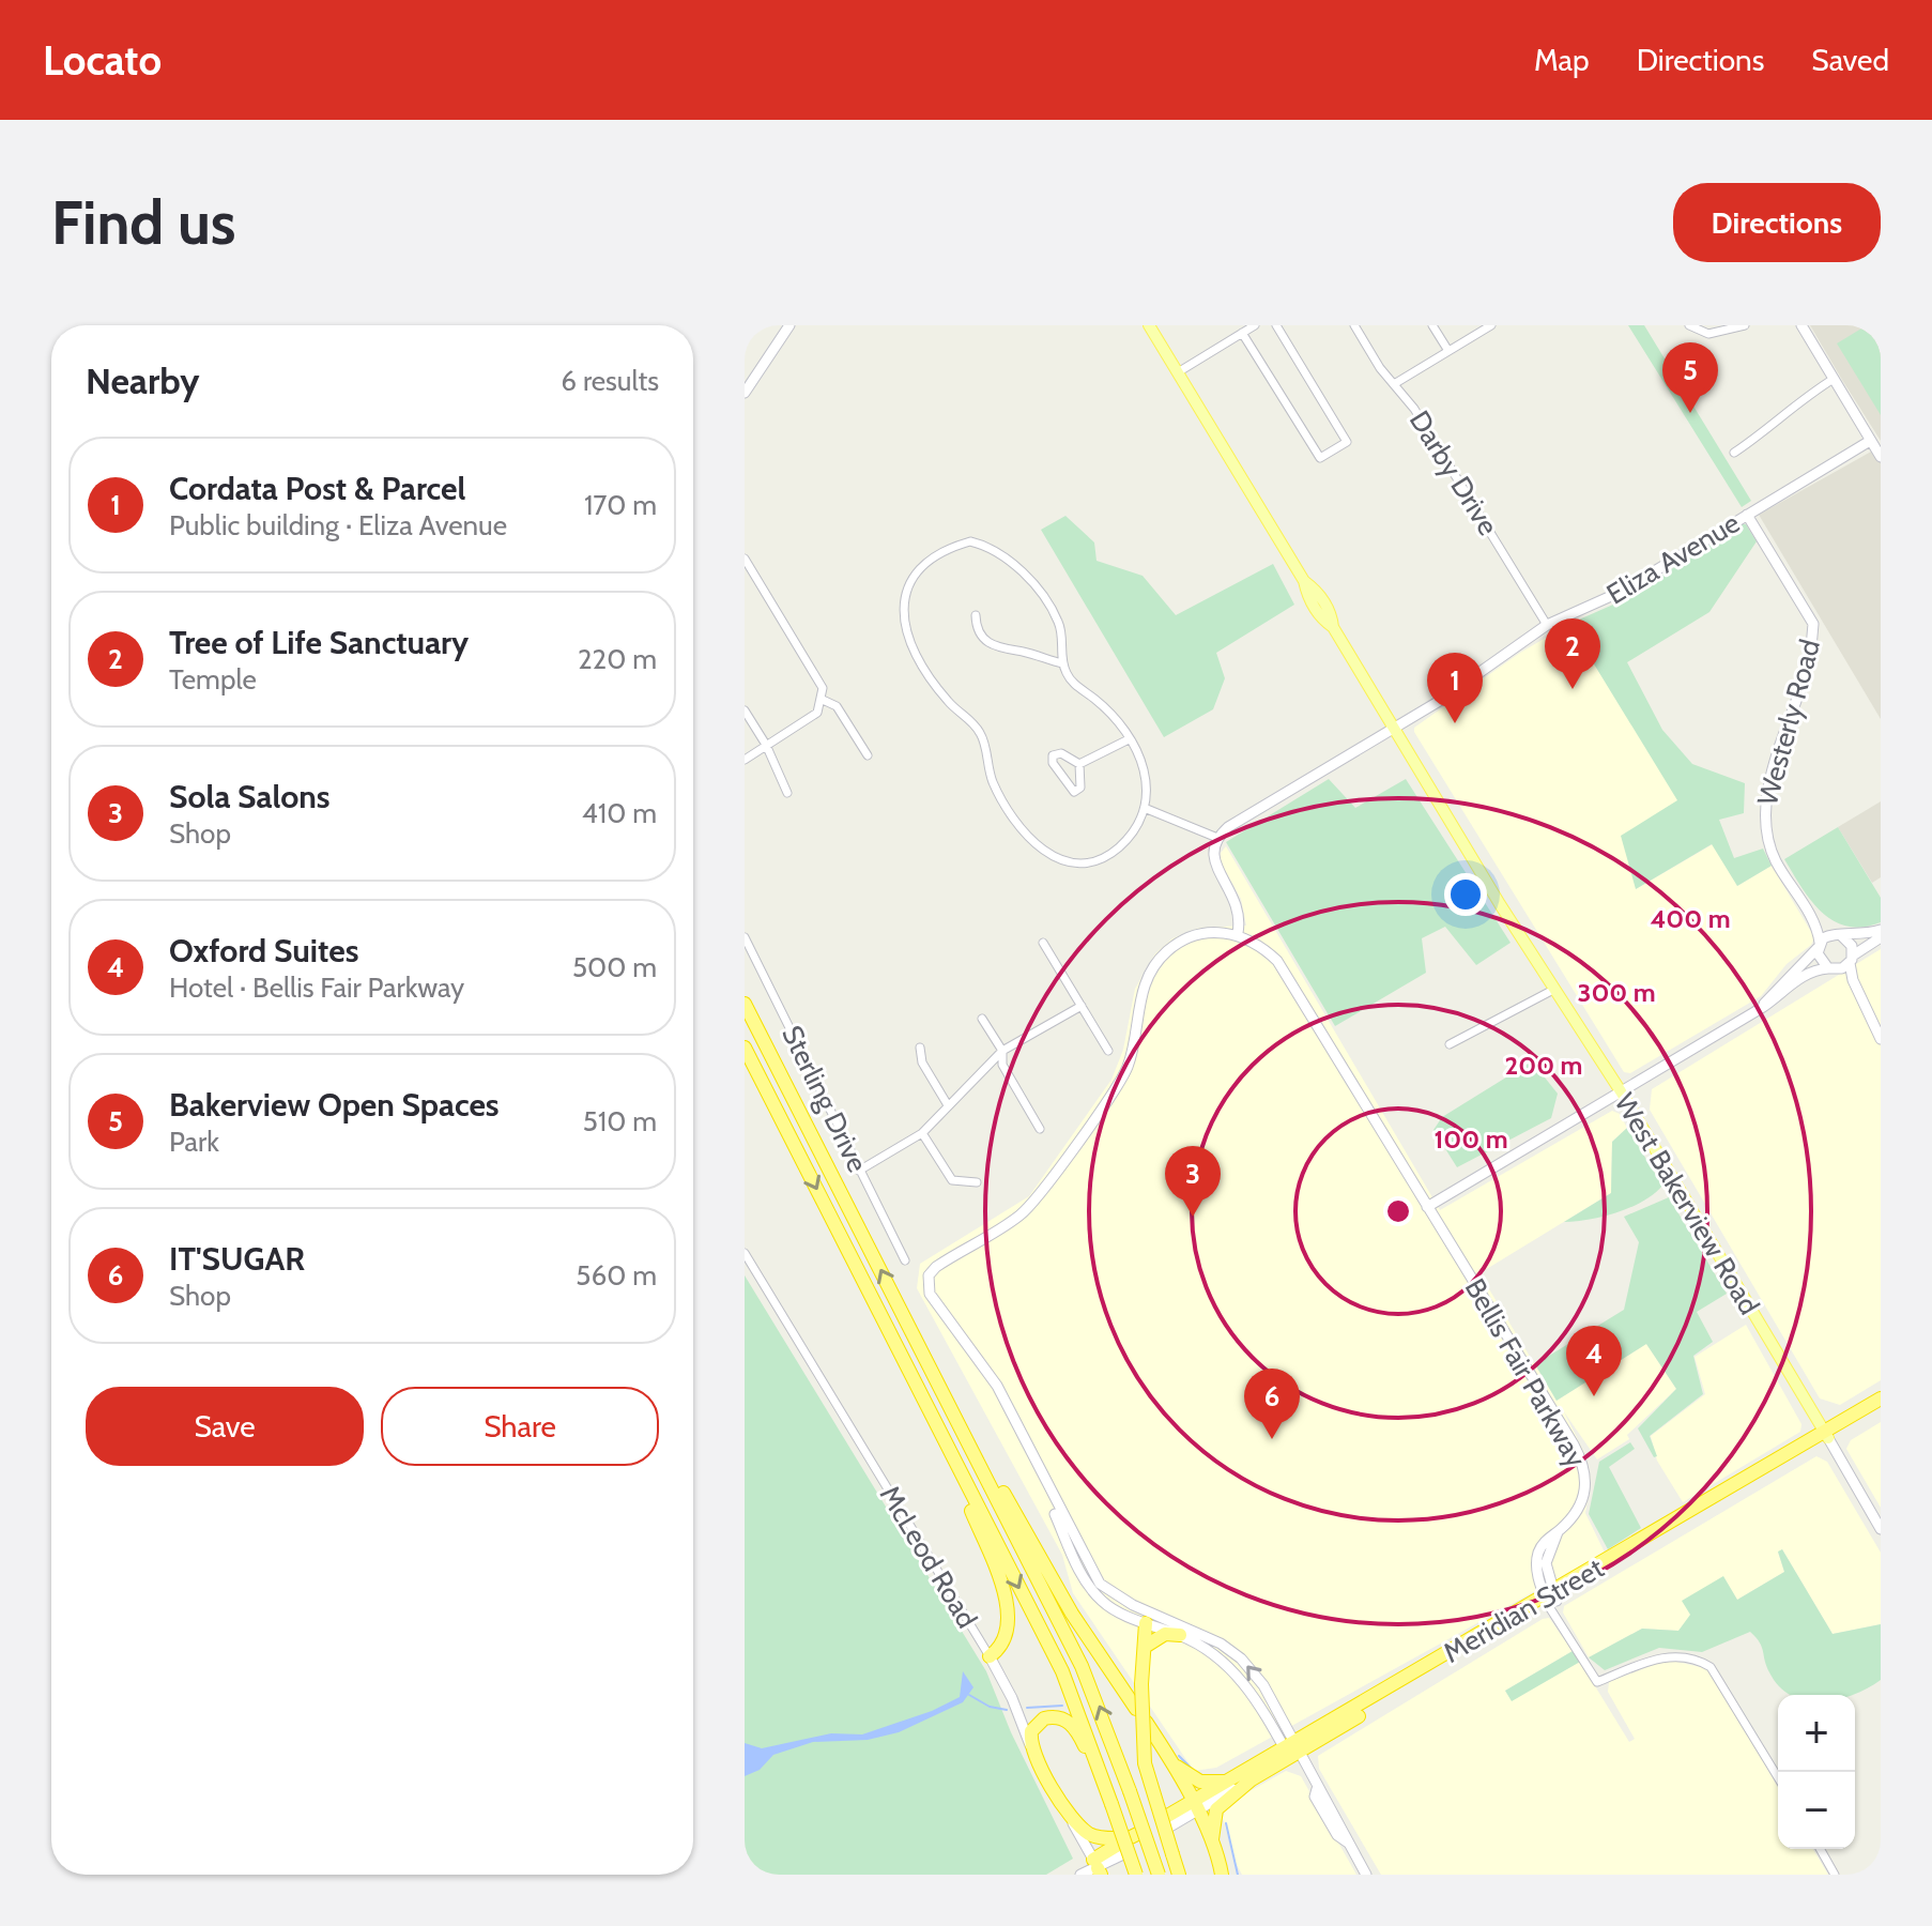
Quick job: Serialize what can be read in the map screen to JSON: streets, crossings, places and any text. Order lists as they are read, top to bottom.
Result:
{
  "streets": {
    "highway": ["McLeod Road", "Meridian Street"],
    "main road": ["West Bakerview Road"],
    "street": [
      "Darby Drive",
      "Eliza Avenue",
      "Westerly Road",
      "Sterling Drive",
      "Bellis Fair Parkway"
    ]
  },
  "crossings": [
    ["Darby Drive", "Eliza Avenue"],
    ["Eliza Avenue", "Westerly Road"],
    ["Eliza Avenue", "West Bakerview Road"],
    ["West Bakerview Road", "Meridian Street"],
    ["Bellis Fair Parkway", "Meridian Street"],
    ["McLeod Road", "Meridian Street"]
  ],
  "page": {
    "header": "Locato",
    "nav": ["Map", "Directions", "Saved"],
    "buttons": [
      "Directions",
      ["Save", "Share"]
    ],
    "title": "Find us",
    "heading": ["Nearby", "6 results"],
    "pins": [
      "5",
      "2",
      "1",
      "3",
      "4",
      "6"
    ],
    "list": [
      {
        "mark": "1",
        "name": "Cordata Post & Parcel",
        "note": "Public building · Eliza Avenue",
        "value": "170 m"
      },
      {
        "mark": "2",
        "name": "Tree of Life Sanctuary",
        "note": "Temple",
        "value": "220 m"
      },
      {
        "mark": "3",
        "name": "Sola Salons",
        "note": "Shop",
        "value": "410 m"
      },
      {
        "mark": "4",
        "name": "Oxford Suites",
        "note": "Hotel · Bellis Fair Parkway",
        "value": "500 m"
      },
      {
        "mark": "5",
        "name": "Bakerview Open Spaces",
        "note": "Park",
        "value": "510 m"
      },
      {
        "mark": "6",
        "name": "IT'SUGAR",
        "note": "Shop",
        "value": "560 m"
      }
    ],
    "map_buttons": ["+", "−"]
  },
  "rings": [
    "400 m",
    "300 m",
    "200 m",
    "100 m"
  ]
}
